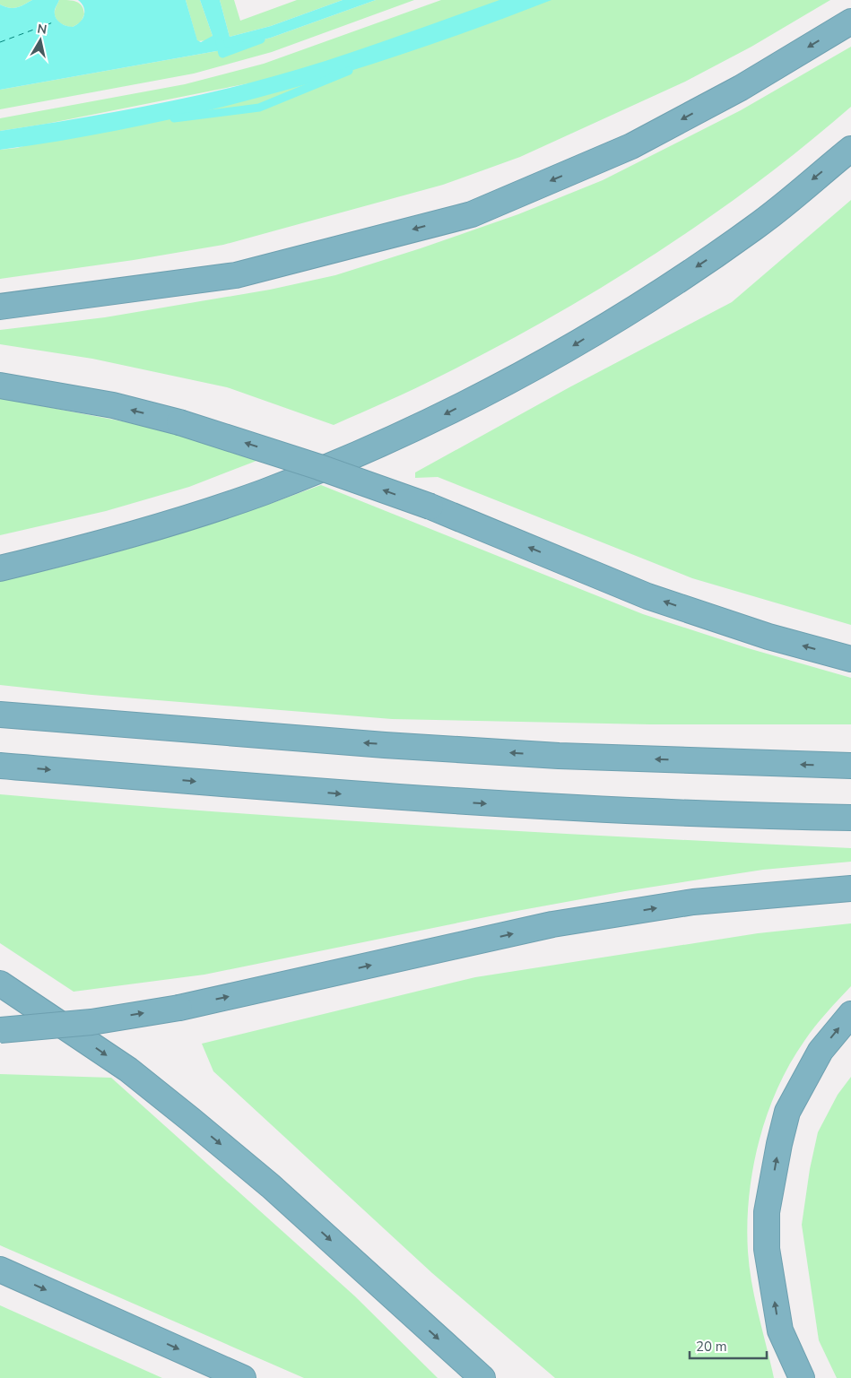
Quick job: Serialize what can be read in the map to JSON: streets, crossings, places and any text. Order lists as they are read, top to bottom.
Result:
{
  "scale_bar": "20 m",
  "north": "top"
}
